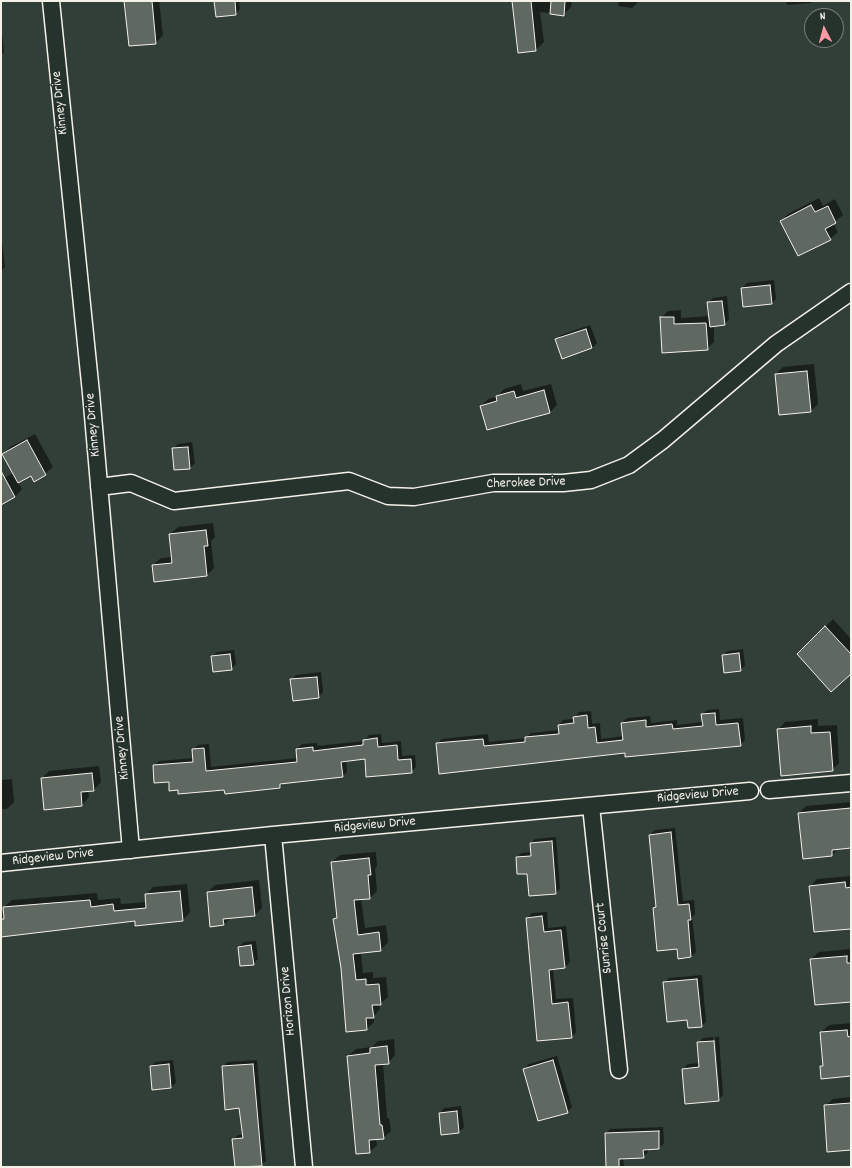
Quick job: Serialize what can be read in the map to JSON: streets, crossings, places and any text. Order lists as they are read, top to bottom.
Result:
{
  "streets": {
    "street": [
      "Kinney Drive",
      "Cherokee Drive",
      "Ridgeview Drive",
      "Sunrise Court",
      "Horizon Drive"
    ]
  },
  "crossings": [
    ["Kinney Drive", "Cherokee Drive"],
    ["Kinney Drive", "Ridgeview Drive"],
    ["Ridgeview Drive", "Sunrise Court"],
    ["Ridgeview Drive", "Horizon Drive"]
  ],
  "north": "top"
}
